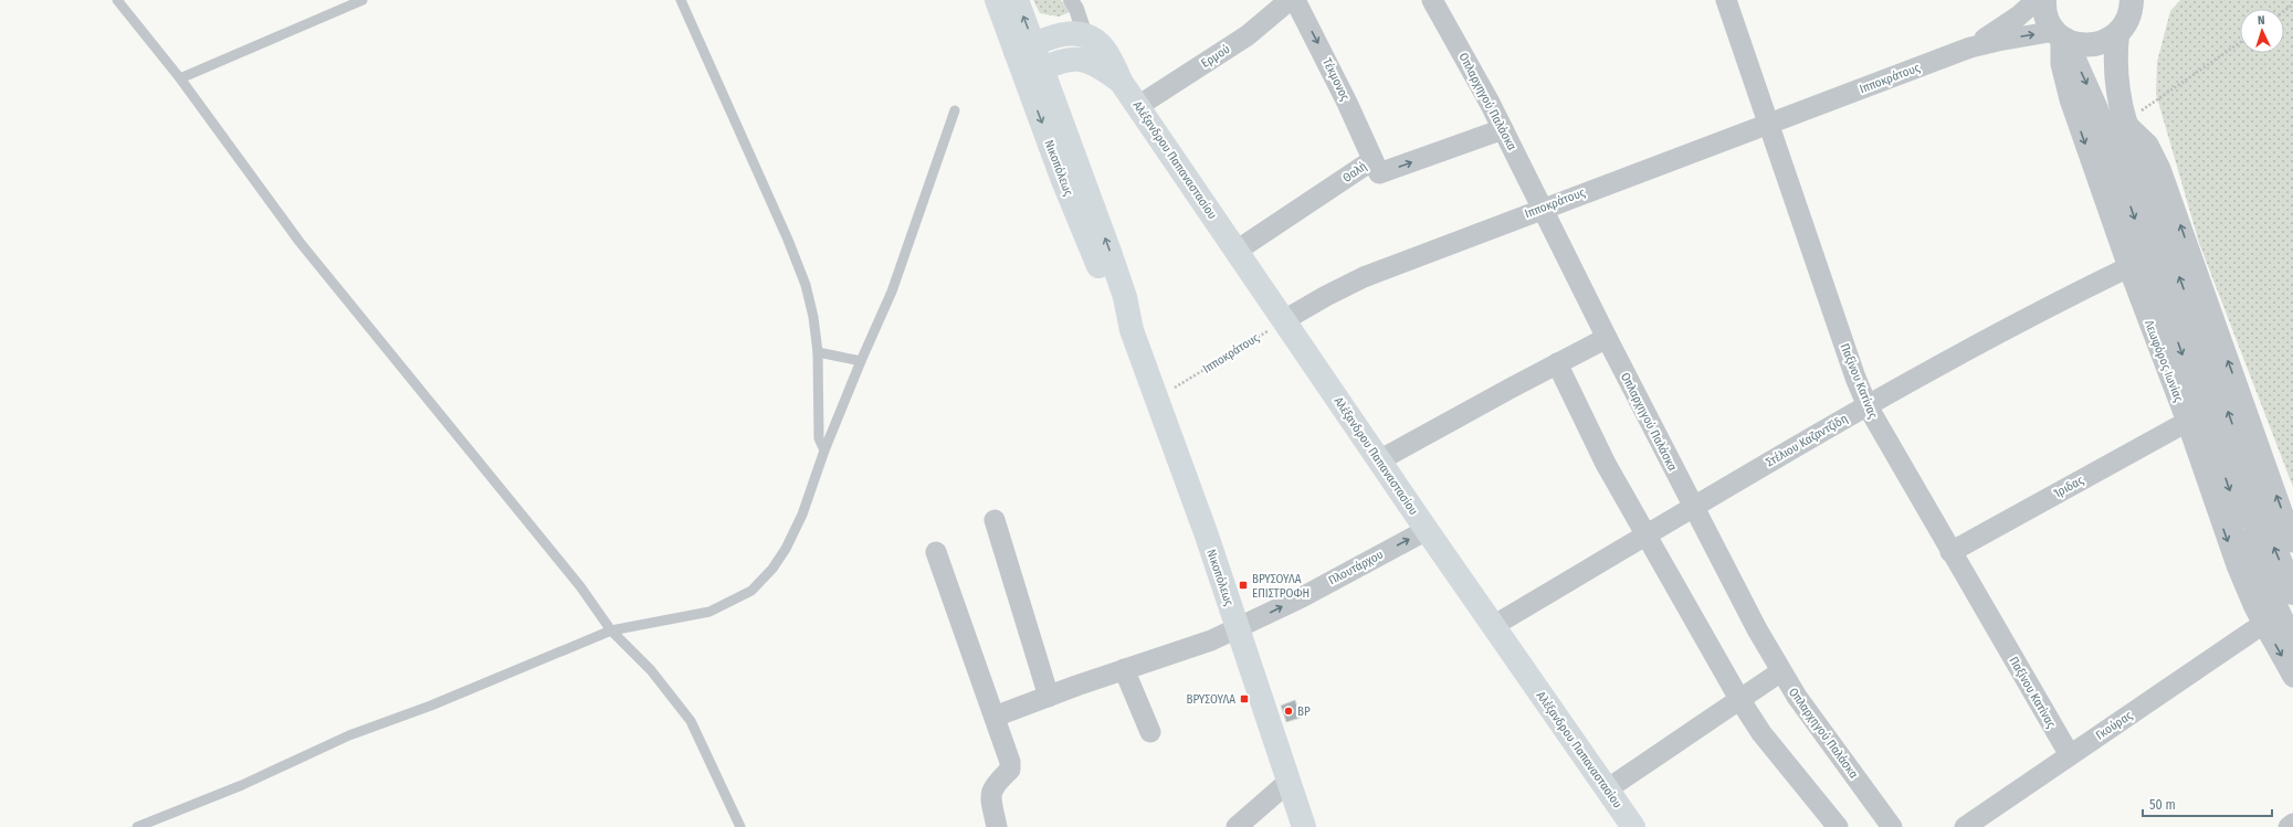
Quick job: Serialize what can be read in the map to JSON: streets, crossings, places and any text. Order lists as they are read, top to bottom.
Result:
{
  "streets": {
    "main road": ["Αλέξανδρου Παπαναστασίου", "Νικοπόλεως"],
    "street": [
      "Ερμού",
      "Ιπποκράτους",
      "Τέκμονος",
      "Οπλαρχηγού Παλάσκα",
      "Θαλή",
      "Λεωφόρος Ιωνίας",
      "Παξίνου Κατίνας",
      "Στέλιου Καζαντζίδη",
      "Ίριδας",
      "Πλουτάρχου",
      "Γκούρας"
    ]
  },
  "crossings": [
    ["Ερμού", "Αλέξανδρου Παπαναστασίου"],
    ["Ιπποκράτους", "Οπλαρχηγού Παλάσκα"],
    ["Ιπποκράτους", "Αλέξανδρου Παπαναστασίου"],
    ["Ιπποκράτους", "Νικοπόλεως"],
    ["Ιπποκράτους", "Λεωφόρος Ιωνίας"],
    ["Ιπποκράτους", "Παξίνου Κατίνας"],
    ["Τέκμονος", "Θαλή"],
    ["Οπλαρχηγού Παλάσκα", "Θαλή"],
    ["Οπλαρχηγού Παλάσκα", "Στέλιου Καζαντζίδη"],
    ["Αλέξανδρου Παπαναστασίου", "Νικοπόλεως"],
    ["Αλέξανδρου Παπαναστασίου", "Θαλή"],
    ["Αλέξανδρου Παπαναστασίου", "Στέλιου Καζαντζίδη"],
    ["Αλέξανδρου Παπαναστασίου", "Πλουτάρχου"],
    ["Νικοπόλεως", "Πλουτάρχου"],
    ["Λεωφόρος Ιωνίας", "Στέλιου Καζαντζίδη"],
    ["Λεωφόρος Ιωνίας", "Ίριδας"],
    ["Λεωφόρος Ιωνίας", "Γκούρας"],
    ["Παξίνου Κατίνας", "Στέλιου Καζαντζίδη"],
    ["Παξίνου Κατίνας", "Ίριδας"],
    ["Παξίνου Κατίνας", "Γκούρας"]
  ],
  "one_way": ["Τέκμονος", "Πλουτάρχου"],
  "places": {
    "transit": ["ΒΡΥΣΟΥΛΑ ΕΠΙΣΤΡΟΦΗ", "ΒΡΥΣΟΥΛΑ"],
    "other": ["BP"]
  },
  "scale_bar": "50 m",
  "north": "top"
}
